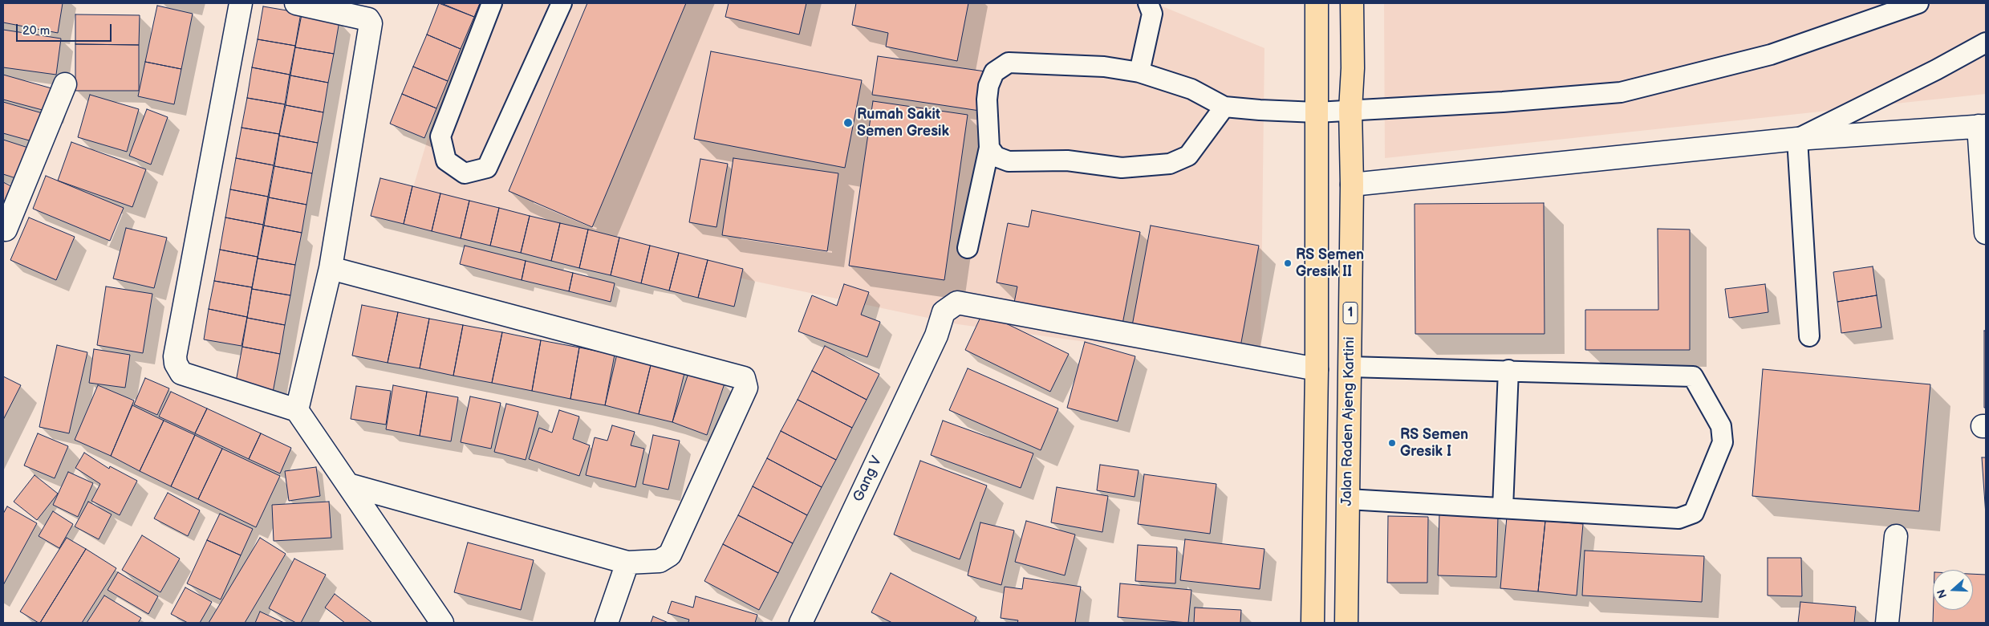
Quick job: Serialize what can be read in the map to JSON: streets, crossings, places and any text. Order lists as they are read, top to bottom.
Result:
{
  "streets": {
    "highway": ["1", "Jalan Raden Ajeng Kartini"],
    "street": ["Gang V"]
  },
  "places": ["Rumah Sakit Semen Gresik", "RS Semen Gresik II", "RS Semen Gresik I"],
  "scale_bar": "20 m",
  "north": "left"
}
